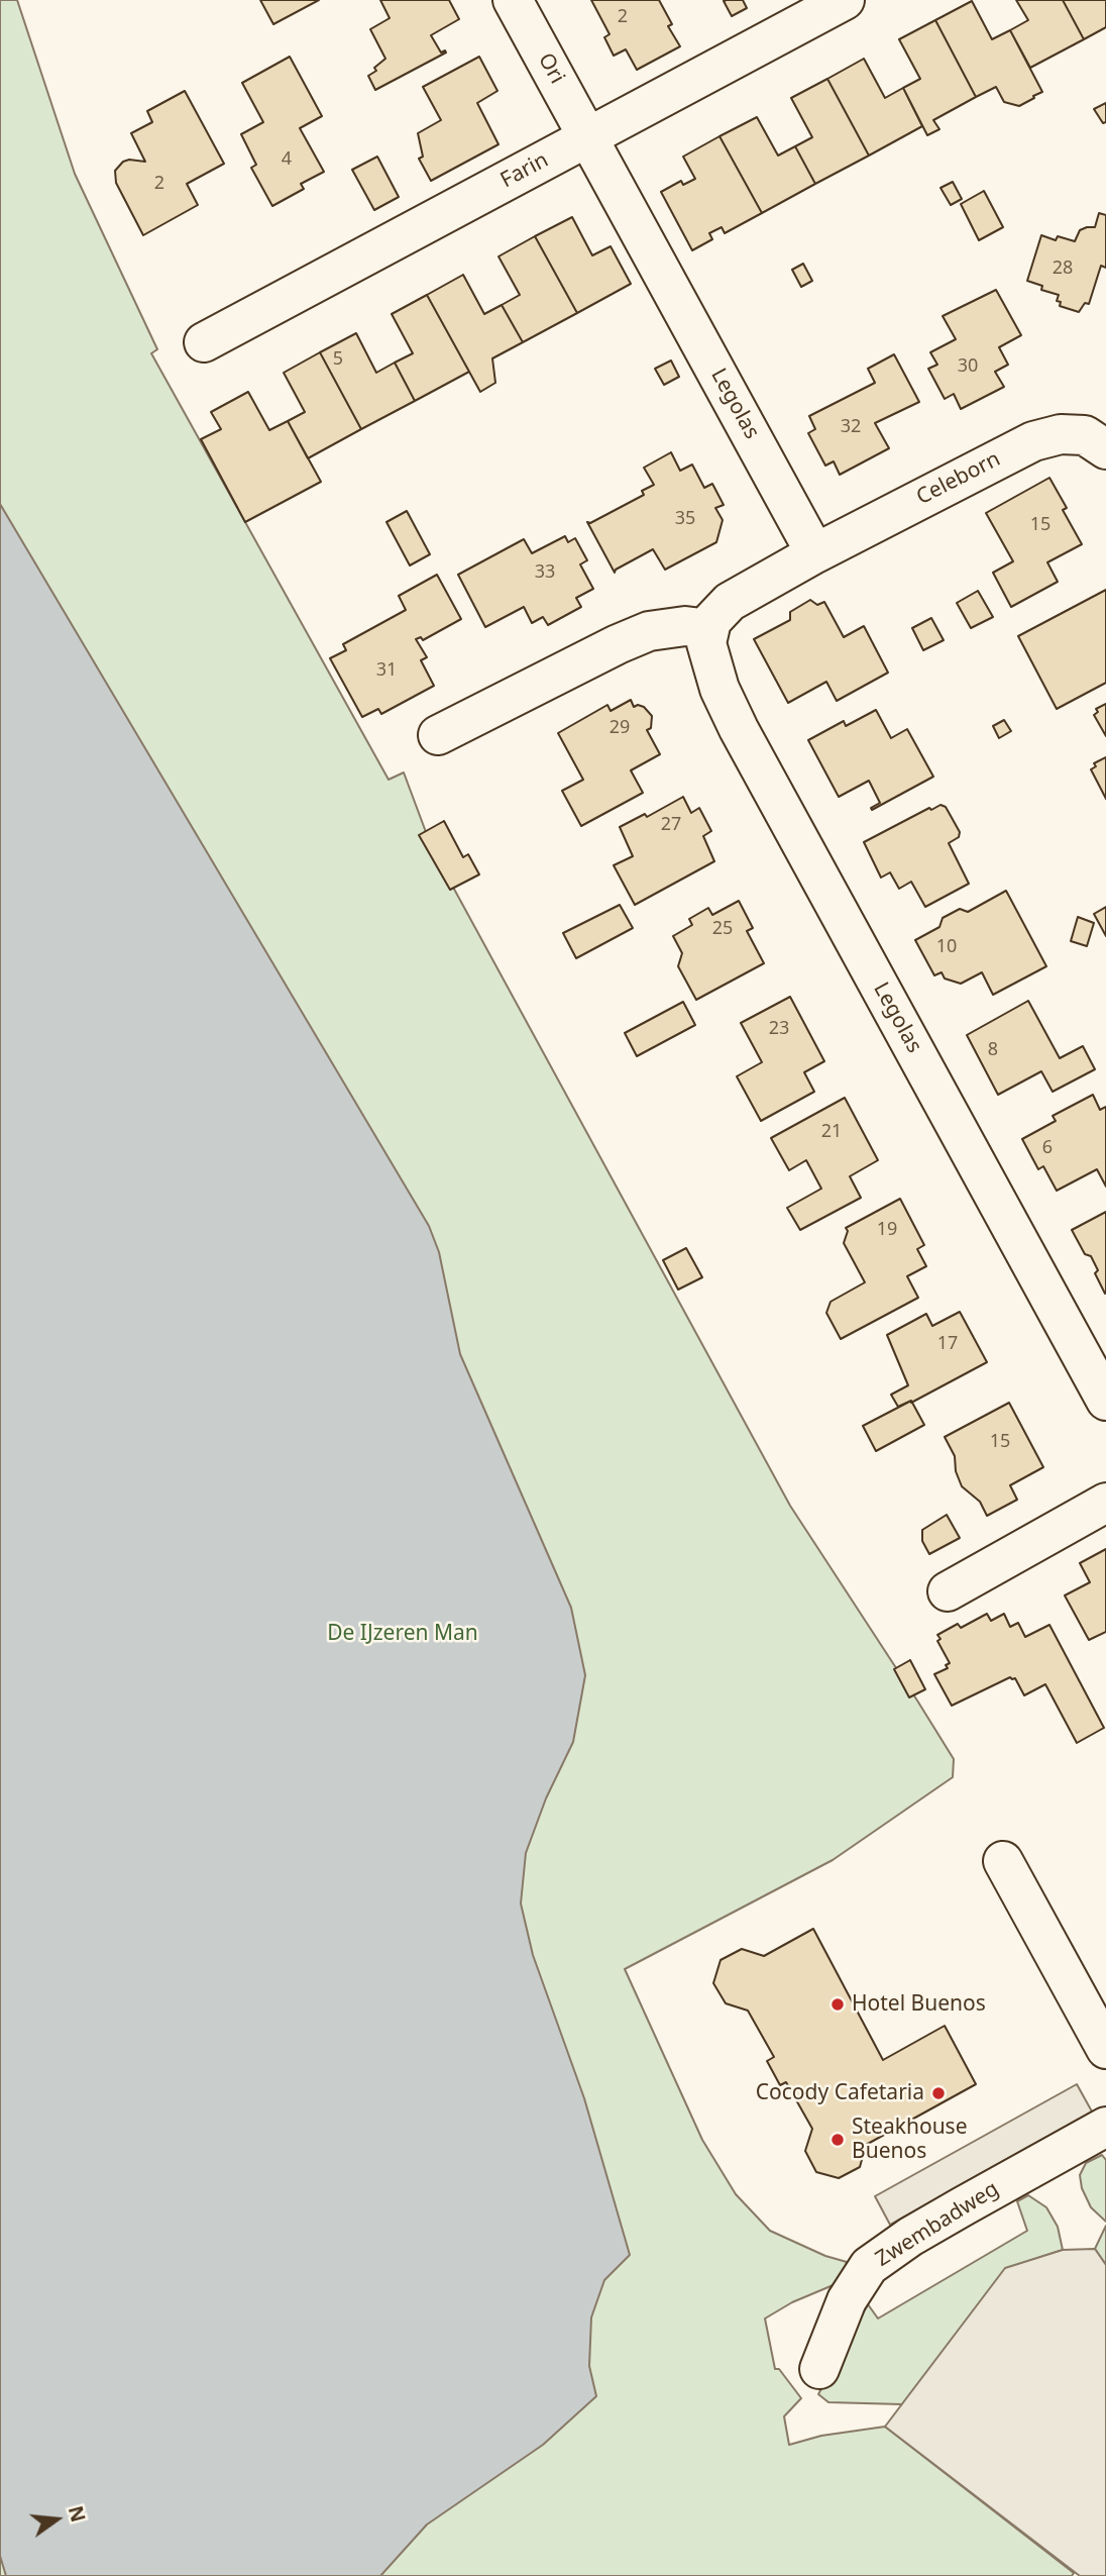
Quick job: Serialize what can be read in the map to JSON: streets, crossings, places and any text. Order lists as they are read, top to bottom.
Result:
{
  "streets": {
    "street": [
      "Ori",
      "Farin",
      "Legolas",
      "Celeborn",
      "Zwembadweg"
    ]
  },
  "crossings": [
    ["Ori", "Farin"],
    ["Ori", "Legolas"],
    ["Farin", "Legolas"],
    ["Legolas", "Celeborn"]
  ],
  "parks": ["De IJzeren Man"],
  "places": ["Hotel Buenos", "Cocody Cafetaria", "Steakhouse Buenos"],
  "house_numbers": [
    "2",
    "4",
    "2",
    "28",
    "5",
    "30",
    "32",
    "35",
    "15",
    "33",
    "31",
    "29",
    "27",
    "25",
    "10",
    "23",
    "8",
    "21",
    "6",
    "19",
    "17",
    "15"
  ],
  "north": "right"
}
